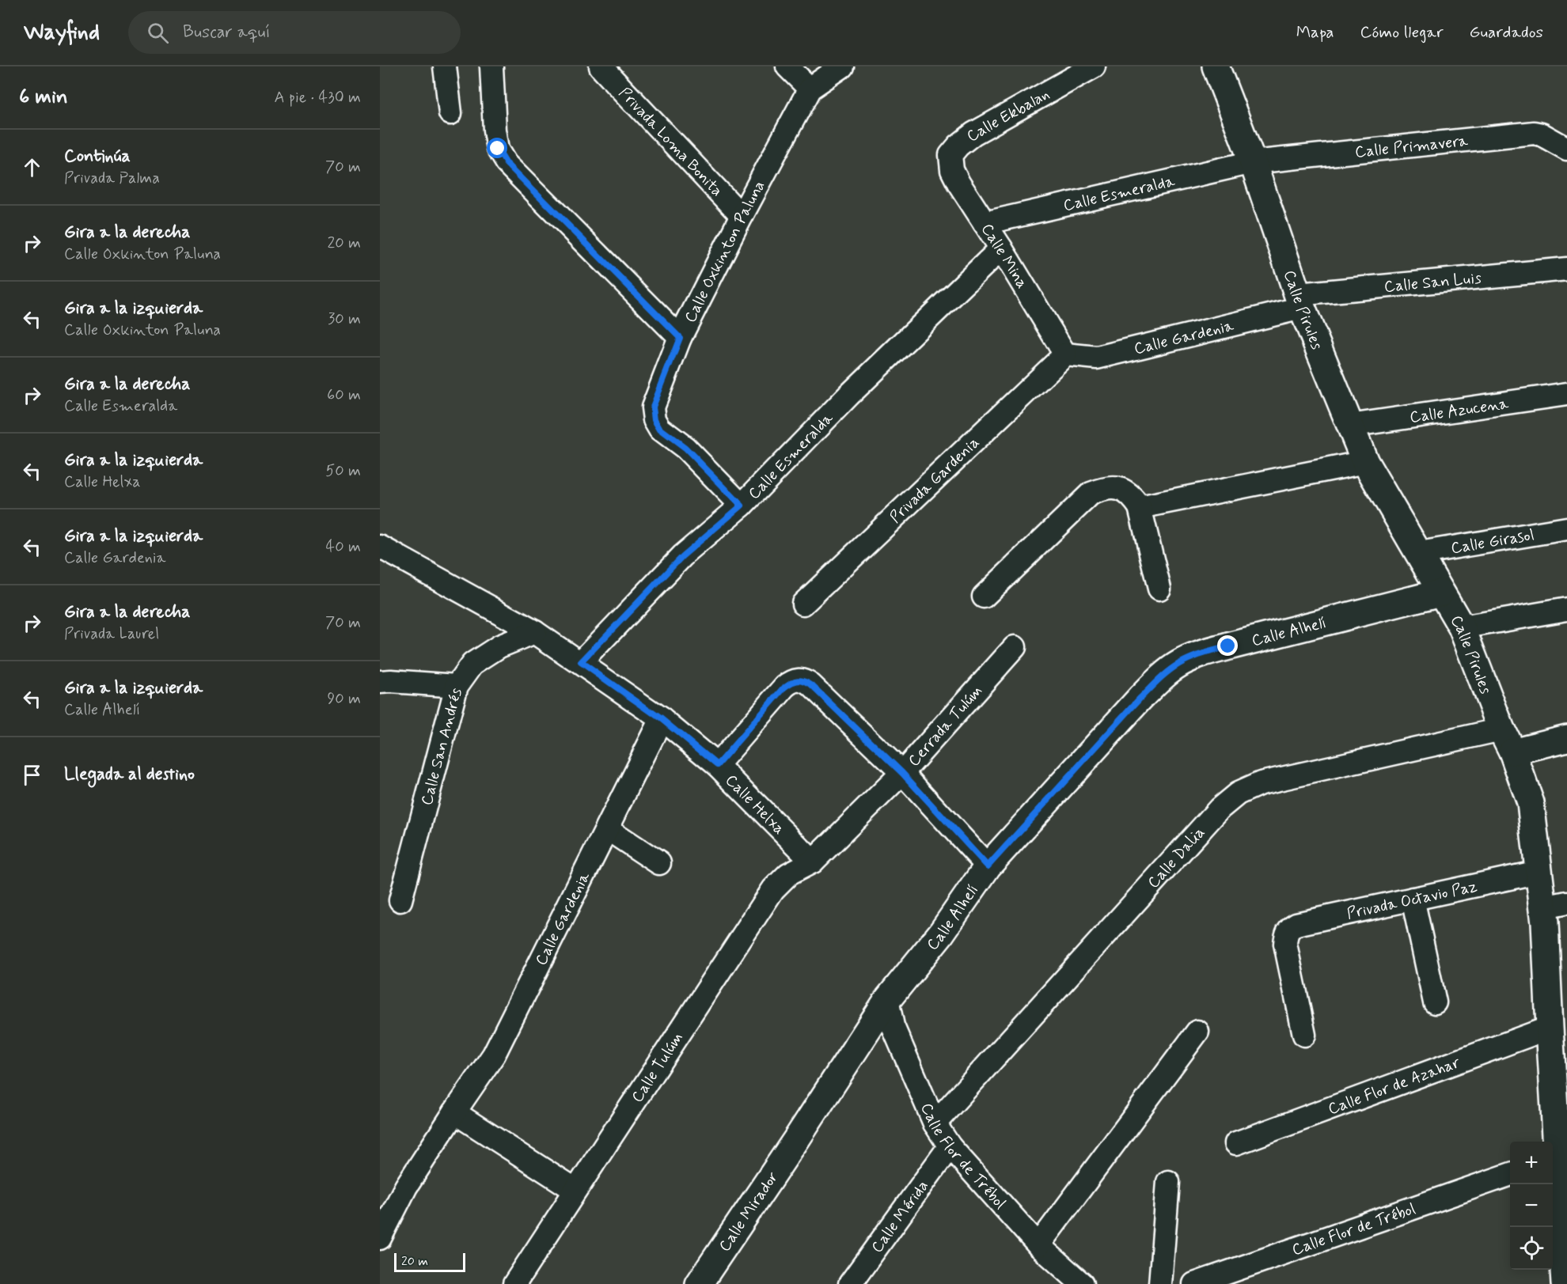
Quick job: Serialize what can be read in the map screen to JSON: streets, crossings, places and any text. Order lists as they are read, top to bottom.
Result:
{
  "streets": {
    "street": [
      "Calle Ekbalan",
      "Privada Loma Bonita",
      "Calle Primavera",
      "Calle Esmeralda",
      "Calle Oxkinton Paluna",
      "Calle Mina",
      "Calle San Luis",
      "Calle Pirules",
      "Calle Gardenia",
      "Calle Azucena",
      "Privada Gardenia",
      "Calle Girasol",
      "Calle Alhelí",
      "Cerrada Tulúm",
      "Calle San Andrés",
      "Calle Helxa",
      "Calle Dalia",
      "Privada Octavio Paz",
      "Calle Tulúm",
      "Calle Flor de Azahar",
      "Calle Flor de Trébol",
      "Calle Mirador",
      "Calle Mérida"
    ]
  },
  "crossings": [
    ["Calle Ekbalan", "Calle Mina"],
    ["Privada Loma Bonita", "Calle Oxkinton Paluna"],
    ["Calle Primavera", "Calle Esmeralda"],
    ["Calle Primavera", "Calle Pirules"],
    ["Calle Esmeralda", "Calle Oxkinton Paluna"],
    ["Calle Esmeralda", "Calle Mina"],
    ["Calle Esmeralda", "Calle Pirules"],
    ["Calle Esmeralda", "Calle Helxa"],
    ["Calle Mina", "Calle Gardenia"],
    ["Calle Mina", "Privada Gardenia"],
    ["Calle San Luis", "Calle Pirules"],
    ["Calle San Luis", "Calle Gardenia"],
    ["Calle Pirules", "Calle Gardenia"],
    ["Calle Pirules", "Calle Azucena"],
    ["Calle Pirules", "Calle Girasol"],
    ["Calle Pirules", "Calle Alhelí"],
    ["Calle Pirules", "Calle Dalia"],
    ["Calle Pirules", "Privada Octavio Paz"],
    ["Calle Pirules", "Calle Flor de Azahar"],
    ["Calle Gardenia", "Privada Gardenia"],
    ["Calle Gardenia", "Calle Helxa"],
    ["Calle Alhelí", "Calle Flor de Trébol"],
    ["Calle Alhelí", "Calle Mirador"],
    ["Cerrada Tulúm", "Calle Helxa"],
    ["Cerrada Tulúm", "Calle Tulúm"],
    ["Calle San Andrés", "Calle Helxa"],
    ["Calle Helxa", "Calle Tulúm"],
    ["Calle Dalia", "Calle Flor de Trébol"],
    ["Calle Flor de Trébol", "Calle Mérida"]
  ],
  "scale_bar": "20 m",
  "page": {
    "header": "Wayfind",
    "search": "Buscar aquí",
    "nav": ["Mapa", "Cómo llegar", "Guardados"],
    "heading": ["6 min", "A pie · 430 m"],
    "list": [
      ["Continúa", "Privada Palma", "70 m"],
      ["Gira a la derecha", "Calle Oxkinton Paluna", "20 m"],
      ["Gira a la izquierda", "Calle Oxkinton Paluna", "30 m"],
      ["Gira a la derecha", "Calle Esmeralda", "60 m"],
      ["Gira a la izquierda", "Calle Helxa", "50 m"],
      ["Gira a la izquierda", "Calle Gardenia", "40 m"],
      ["Gira a la derecha", "Privada Laurel", "70 m"],
      ["Gira a la izquierda", "Calle Alhelí", "90 m"],
      "Llegada al destino"
    ],
    "map_buttons": ["+", "−"],
    "scale": "20 m"
  }
}
